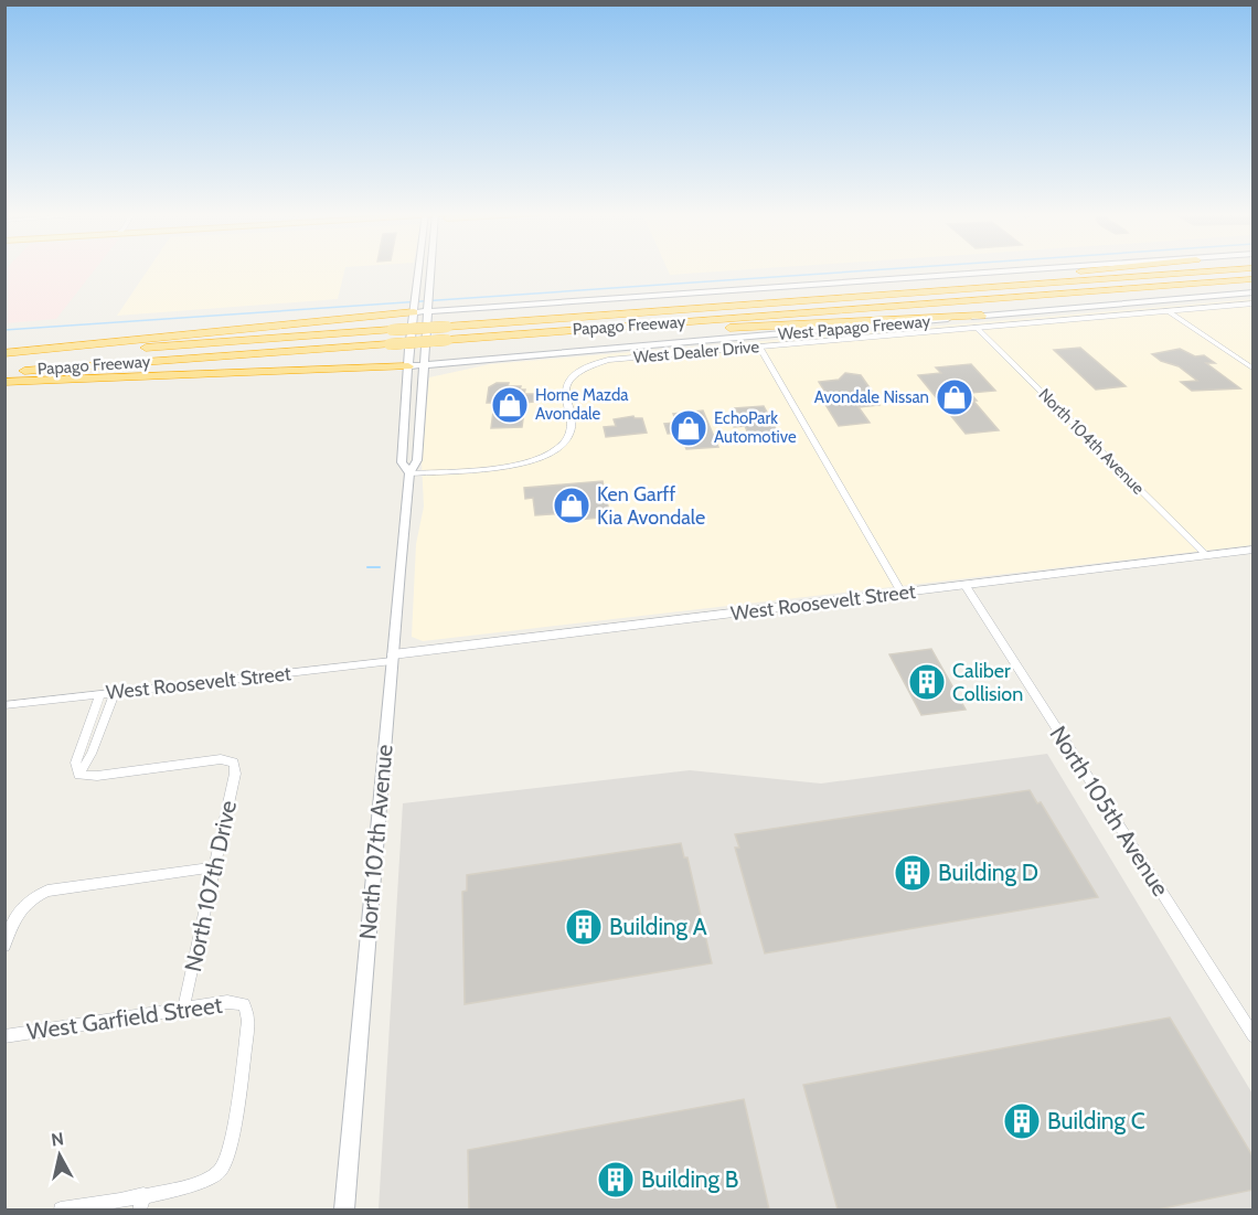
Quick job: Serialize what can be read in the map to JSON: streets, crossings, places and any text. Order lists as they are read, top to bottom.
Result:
{
  "streets": {
    "highway": ["Papago Freeway"],
    "main road": ["West Papago Freeway", "North 107th Avenue"],
    "street": [
      "West Dealer Drive",
      "North 104th Avenue",
      "West Roosevelt Street",
      "North 105th Avenue",
      "North 107th Drive",
      "West Garfield Street"
    ]
  },
  "crossings": [
    ["West Papago Freeway", "North 107th Avenue"],
    ["West Dealer Drive", "North 104th Avenue"],
    ["West Dealer Drive", "North 107th Avenue"],
    ["North 104th Avenue", "West Roosevelt Street"],
    ["West Roosevelt Street", "North 105th Avenue"],
    ["West Roosevelt Street", "North 107th Avenue"],
    ["North 107th Drive", "West Garfield Street"]
  ],
  "places": {
    "shop": [
      "Avondale Nissan",
      "Horne Mazda Avondale",
      "EchoPark Automotive",
      "Ken Garff Kia Avondale"
    ],
    "building": [
      "Caliber Collision",
      "Building D",
      "Building A",
      "Building C",
      "Building B"
    ]
  },
  "north": "top"
}
